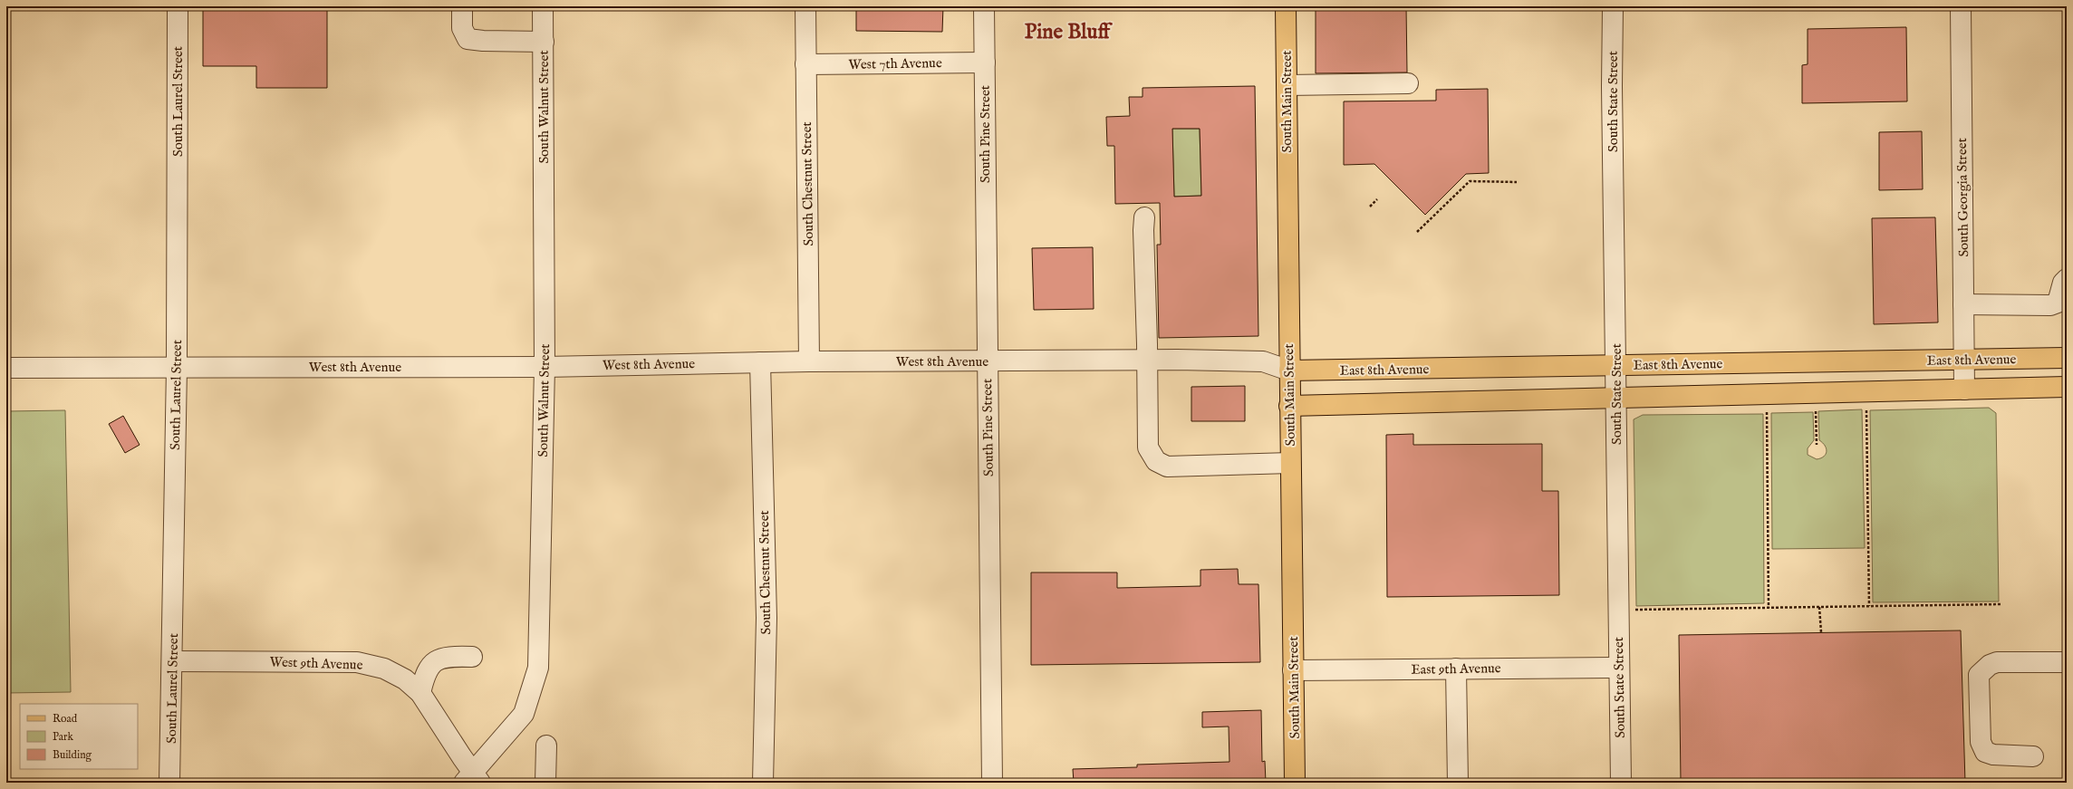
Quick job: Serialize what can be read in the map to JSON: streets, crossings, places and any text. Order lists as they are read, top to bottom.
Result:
{
  "streets": {
    "main road": ["South Main Street", "East 8th Avenue"],
    "street": [
      "West 7th Avenue",
      "South Laurel Street",
      "South State Street",
      "South Walnut Street",
      "South Pine Street",
      "South Chestnut Street",
      "South Georgia Street",
      "West 8th Avenue",
      "West 9th Avenue",
      "East 9th Avenue"
    ]
  },
  "crossings": [
    ["West 7th Avenue", "South Pine Street"],
    ["West 7th Avenue", "South Chestnut Street"],
    ["South Laurel Street", "West 8th Avenue"],
    ["South Laurel Street", "West 9th Avenue"],
    ["South Main Street", "East 8th Avenue"],
    ["South Main Street", "West 8th Avenue"],
    ["South Main Street", "East 9th Avenue"],
    ["South State Street", "East 8th Avenue"],
    ["South State Street", "East 9th Avenue"],
    ["South Walnut Street", "West 8th Avenue"],
    ["South Walnut Street", "West 9th Avenue"],
    ["South Pine Street", "West 8th Avenue"],
    ["South Chestnut Street", "West 8th Avenue"],
    ["South Georgia Street", "East 8th Avenue"],
    ["East 8th Avenue", "West 8th Avenue"]
  ],
  "districts": ["Pine Bluff"],
  "legend": ["Road", "Park", "Building"]
}
